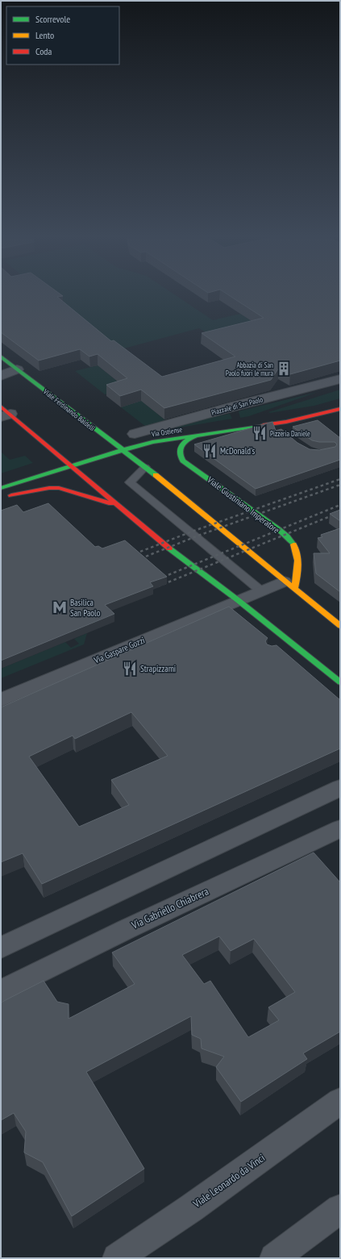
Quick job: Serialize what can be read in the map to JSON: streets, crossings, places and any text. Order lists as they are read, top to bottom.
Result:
{
  "streets": {
    "street": [
      "Piazzale di San Paolo",
      "Viale Ferdinando Baldelli",
      "Via Ostiense",
      "Viale Giustiniano Imperatore",
      "Via Gaspare Gozzi",
      "Via Gabriello Chiabrera",
      "Viale Leonardo da Vinci"
    ]
  },
  "crossings": [
    ["Viale Ferdinando Baldelli", "Via Ostiense"],
    ["Via Ostiense", "Viale Giustiniano Imperatore"]
  ],
  "places": {
    "building": ["Abbazia di San Paolo fuori le mura"],
    "restaurant": ["Pizzeria Daniele", "McDonald's", "Strapizzami"],
    "metro station": ["Basilica San Paolo"]
  },
  "legend": ["Scorrevole", "Lento", "Coda"]
}
